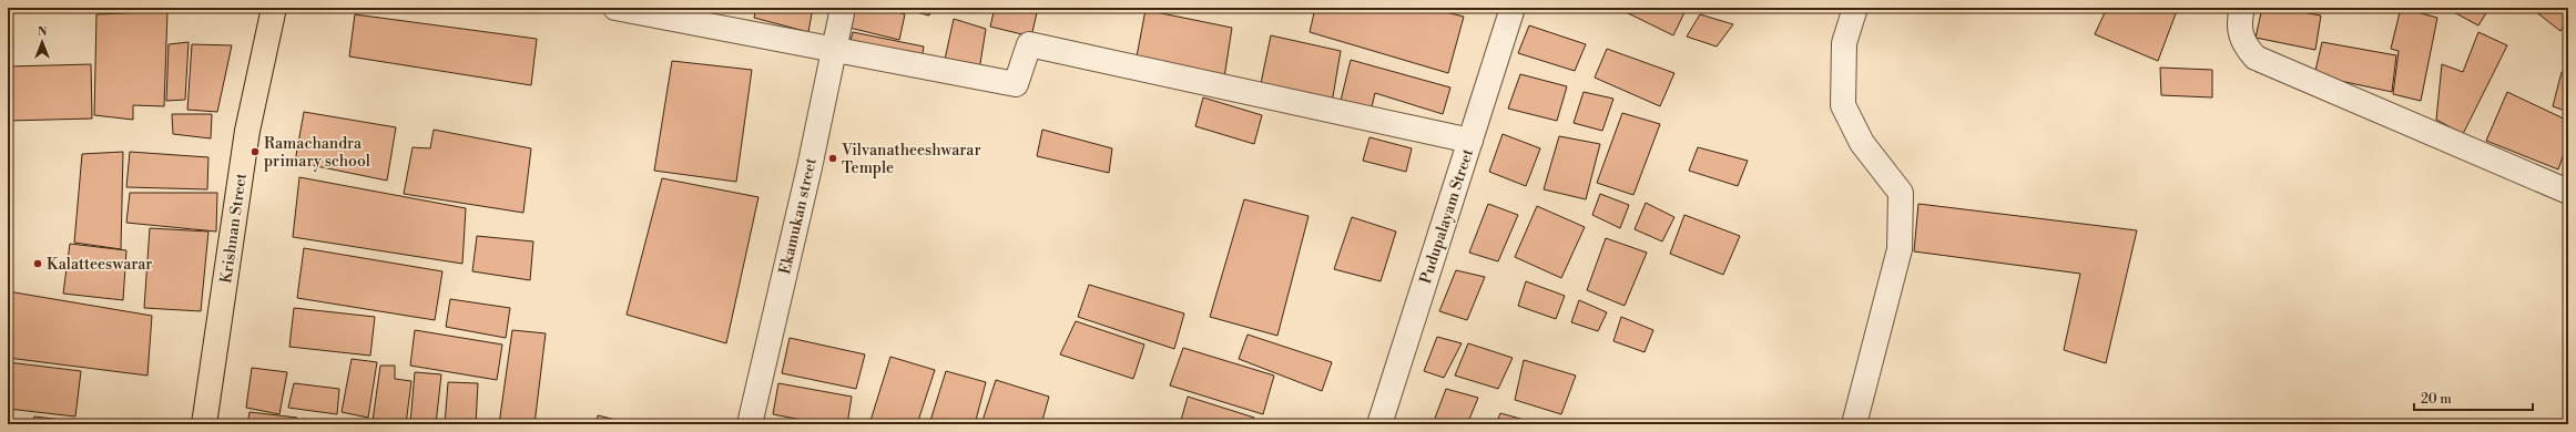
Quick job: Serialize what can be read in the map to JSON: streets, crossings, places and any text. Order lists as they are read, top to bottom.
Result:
{
  "streets": {
    "main road": ["Krishnan Street"],
    "street": ["Ekamukan street", "Pudupalayam Street"]
  },
  "places": ["Ramachandra primary school", "Vilvanatheeshwarar Temple", "Kalatteeswarar"],
  "scale_bar": "20 m",
  "north": "top"
}
